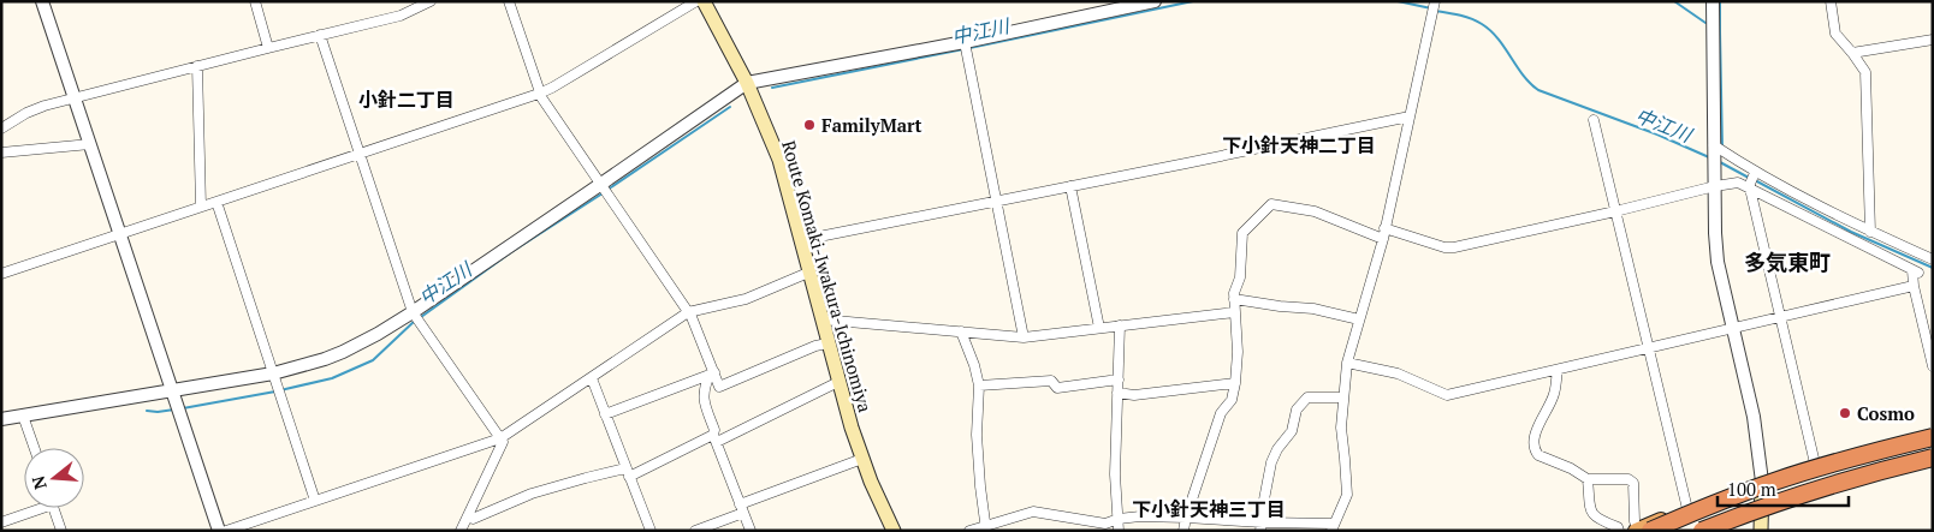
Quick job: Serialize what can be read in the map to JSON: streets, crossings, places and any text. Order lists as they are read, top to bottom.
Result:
{
  "streets": {
    "main road": ["Route Komaki-Iwakura-Ichinomiya"]
  },
  "districts": [
    "小針二丁目",
    "下小針天神二丁目",
    "多気東町",
    "下小針天神三丁目"
  ],
  "water": ["中江川"],
  "places": ["FamilyMart", "Cosmo"],
  "scale_bar": "100 m",
  "north": "left"
}
